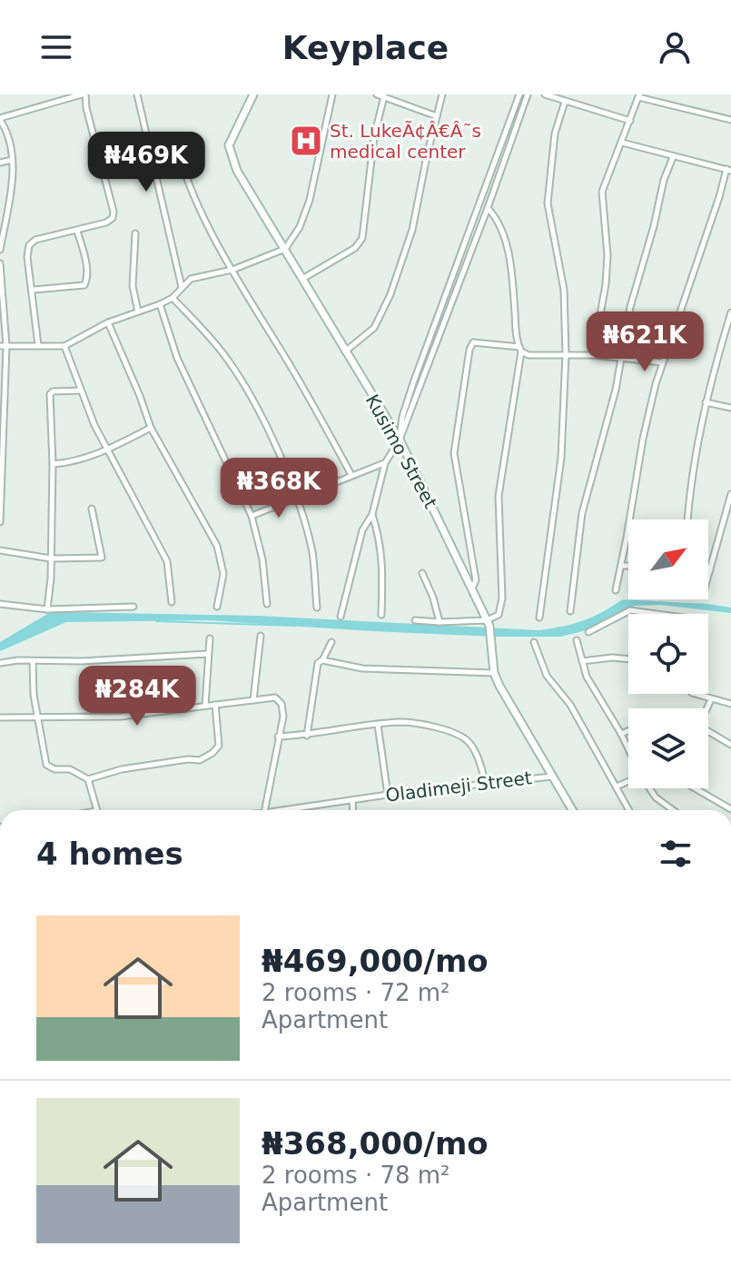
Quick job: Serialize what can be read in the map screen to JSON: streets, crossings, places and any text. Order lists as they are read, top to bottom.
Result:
{
  "streets": {
    "street": ["Kusimo Street", "Oladimeji Street"]
  },
  "crossings": [
    ["Kusimo Street", "Oladimeji Street"]
  ],
  "places": {
    "hospital": ["St. LukeÃ¢Â€Â˜s medical center"]
  },
  "north": "top right",
  "page": {
    "header": "Keyplace",
    "price": [
      "₦469K",
      "₦621K",
      "₦368K",
      "₦284K"
    ],
    "heading": "4 homes",
    "list": [
      {
        "name": "₦469,000/mo",
        "note": "2 rooms · 72 m² · Apartment"
      },
      {
        "name": "₦368,000/mo",
        "note": "2 rooms · 78 m² · Apartment"
      }
    ]
  }
}
